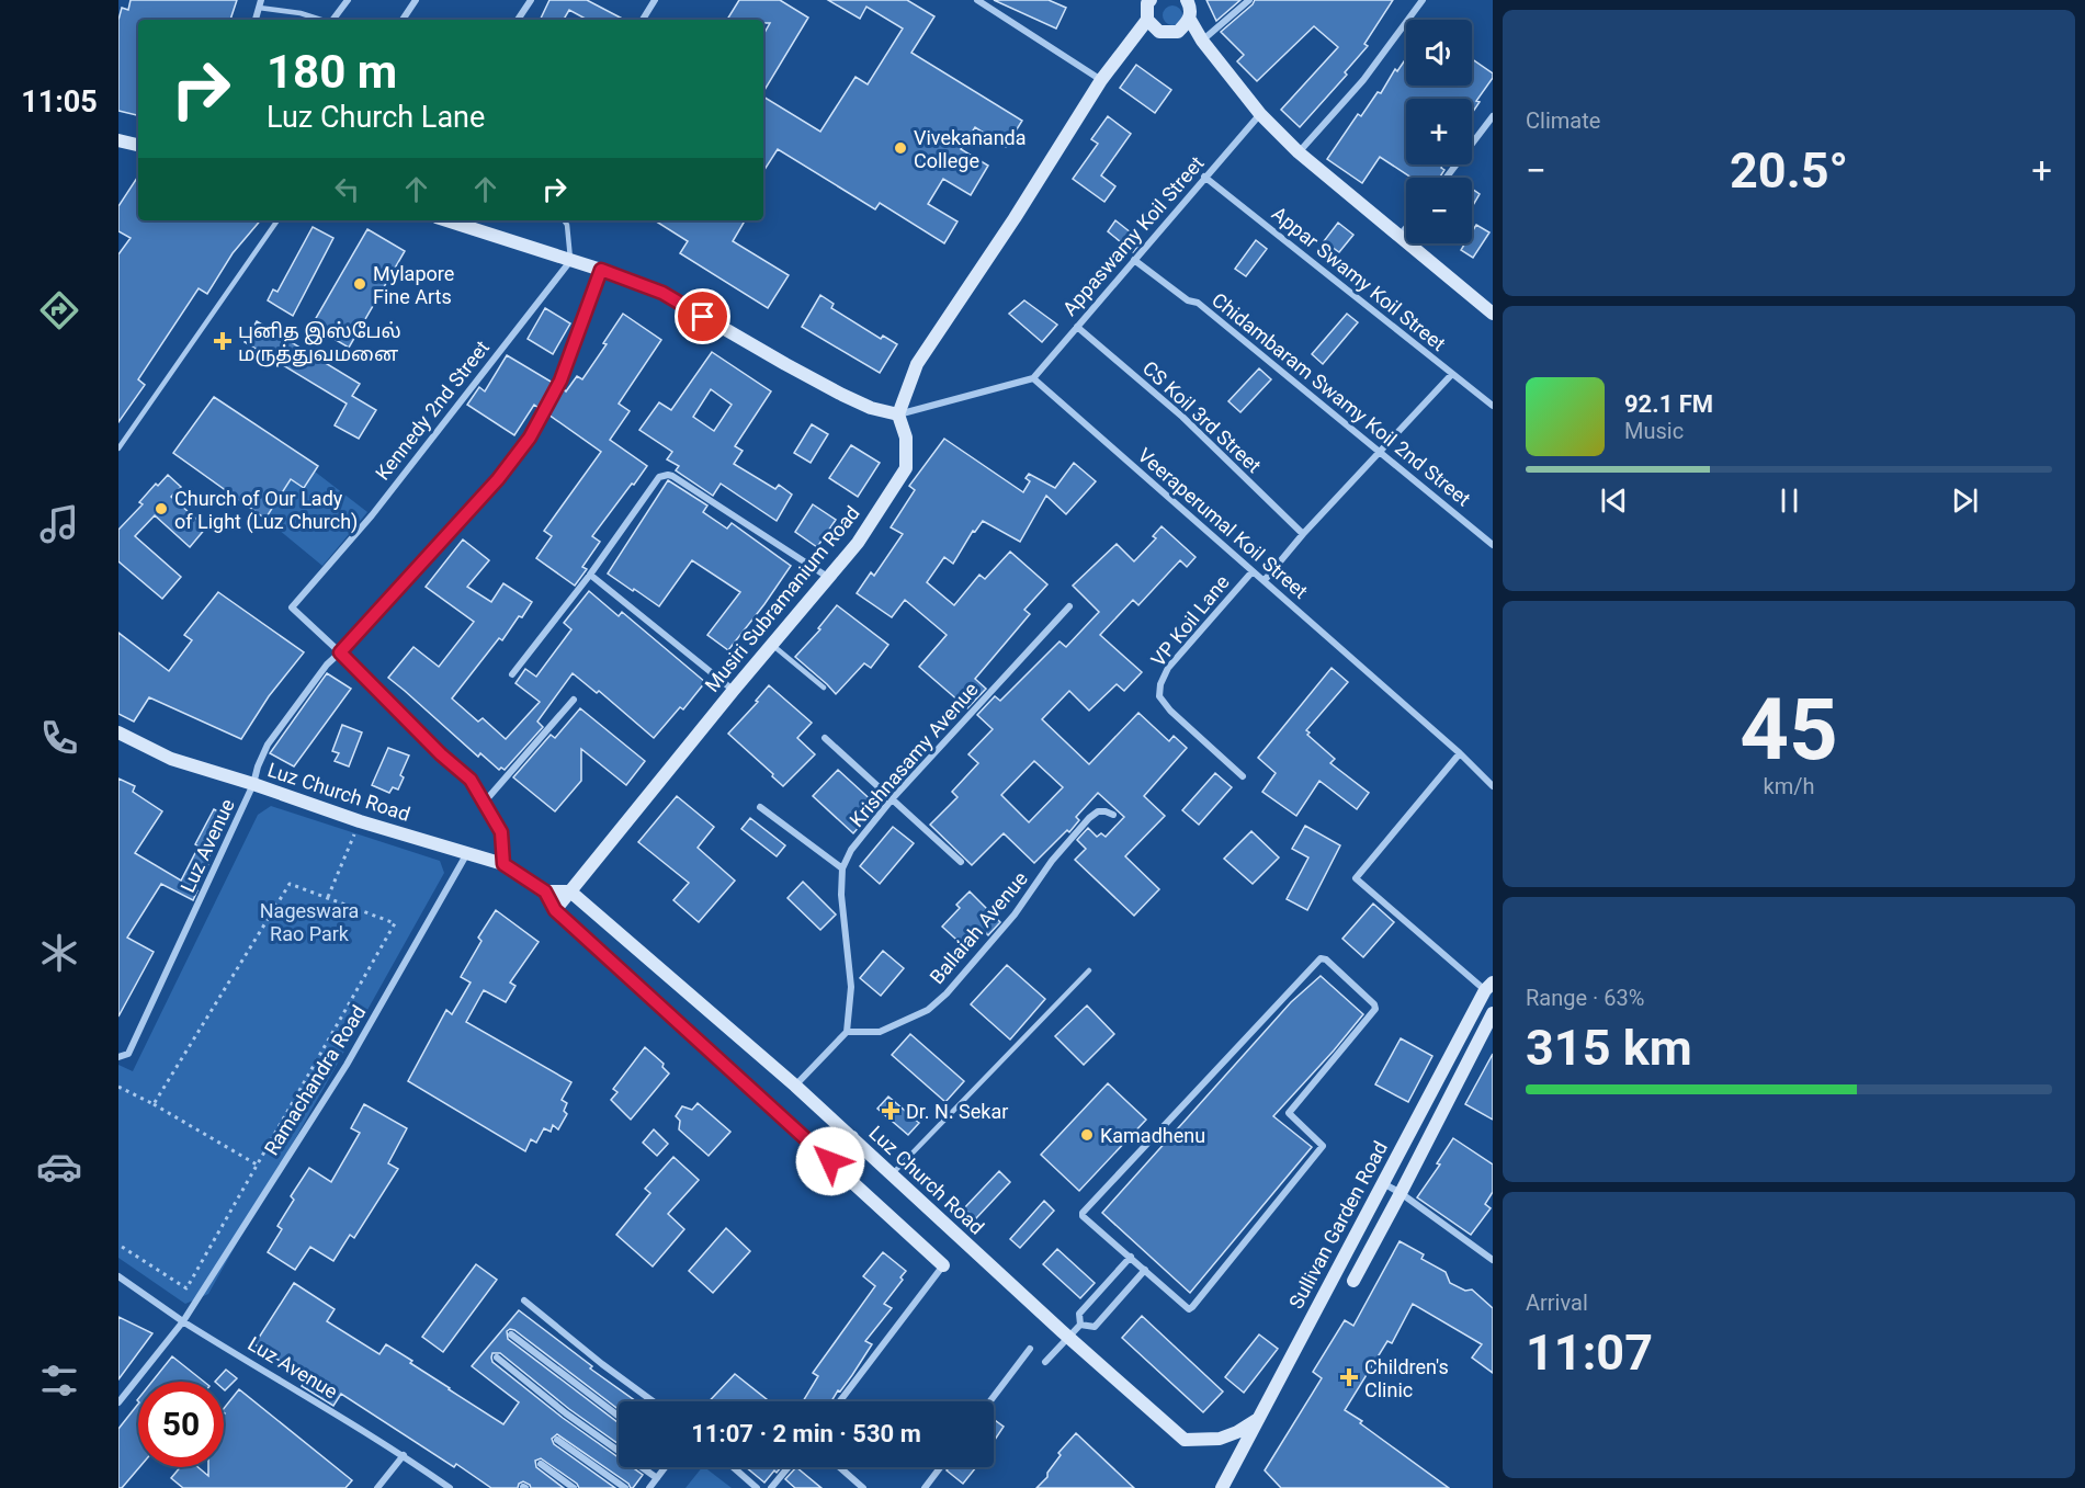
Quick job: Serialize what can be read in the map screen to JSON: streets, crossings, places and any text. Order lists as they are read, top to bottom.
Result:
{
  "streets": {
    "main road": ["Musiri Subramanium Road", "Luz Church Road", "Sullivan Garden Road"],
    "street": [
      "Appaswamy Koil Street",
      "Appar Swamy Koil Street",
      "Chidambaram Swamy Koil 2nd Street",
      "Kennedy 2nd Street",
      "CS Koil 3rd Street",
      "Veeraperumal Koil Street",
      "VP Koil Lane",
      "Krishnasamy Avenue",
      "Luz Avenue",
      "Ballaiah Avenue",
      "Ramachandra Road"
    ]
  },
  "crossings": [
    ["Appaswamy Koil Street", "Appar Swamy Koil Street"],
    ["Appaswamy Koil Street", "Chidambaram Swamy Koil 2nd Street"],
    ["Appaswamy Koil Street", "CS Koil 3rd Street"],
    ["Appaswamy Koil Street", "Veeraperumal Koil Street"],
    ["Kennedy 2nd Street", "Luz Avenue"],
    ["Veeraperumal Koil Street", "VP Koil Lane"],
    ["Musiri Subramanium Road", "Luz Church Road"],
    ["Luz Church Road", "Luz Avenue"],
    ["Luz Church Road", "Ramachandra Road"],
    ["Luz Church Road", "Sullivan Garden Road"],
    ["Luz Avenue", "Ramachandra Road"]
  ],
  "parks": ["Nageswara Rao Park"],
  "places": {
    "other": [
      "Vivekananda College",
      "Mylapore Fine Arts",
      "Church of Our Lady of Light (Luz Church)",
      "Kamadhenu"
    ],
    "health": ["புனித இஸ்பேல் மருத்துவமனை", "Dr. N. Sekar", "Children's Clinic"]
  },
  "page": {
    "tabs": "11:05",
    "tile": [
      "Climate",
      ["45", "km/h"],
      ["Range · 63%", "315 km"],
      ["Arrival", "11:07"]
    ],
    "map_buttons": ["+", "−"],
    "turn": ["180 m", "Luz Church Lane"],
    "heat": ["−", "20.5°", "+"],
    "song": ["92.1 FM", "Music"],
    "limit": "50",
    "trip": "11:07 · 2 min · 530 m"
  }
}
